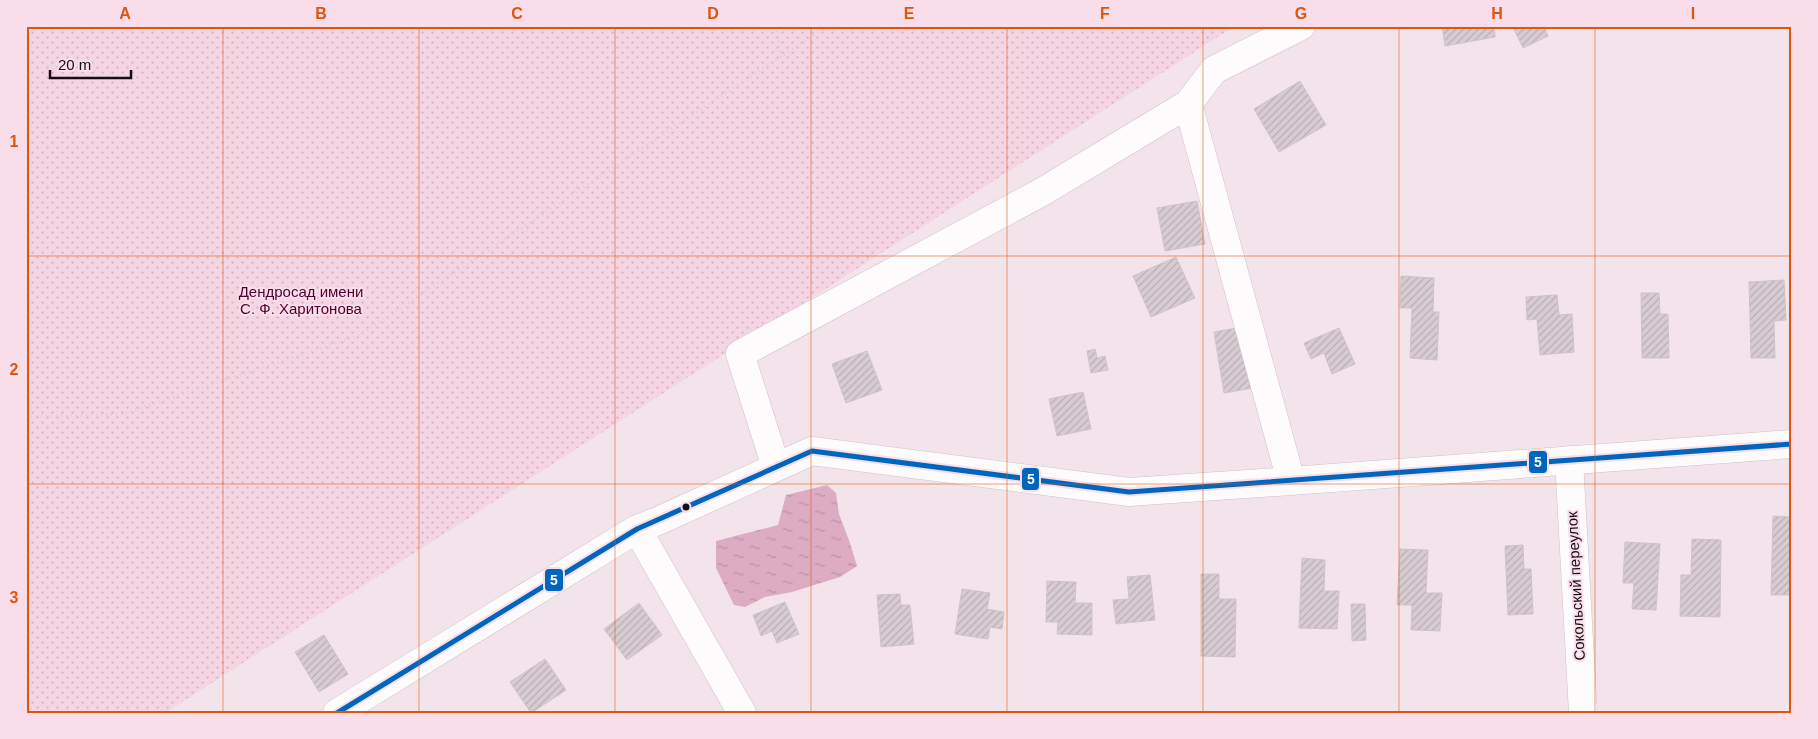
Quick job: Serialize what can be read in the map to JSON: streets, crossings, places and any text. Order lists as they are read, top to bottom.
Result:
{
  "streets": {
    "street": ["Сокольский переулок"]
  },
  "parks": ["Дендросад имени С. Ф. Харитонова"],
  "lines": ["transit line 5"],
  "scale_bar": "20 m",
  "grid": {
    "columns": [
      "A",
      "B",
      "C",
      "D",
      "E",
      "F",
      "G",
      "H",
      "I"
    ],
    "rows": ["1", "2", "3"]
  }
}
